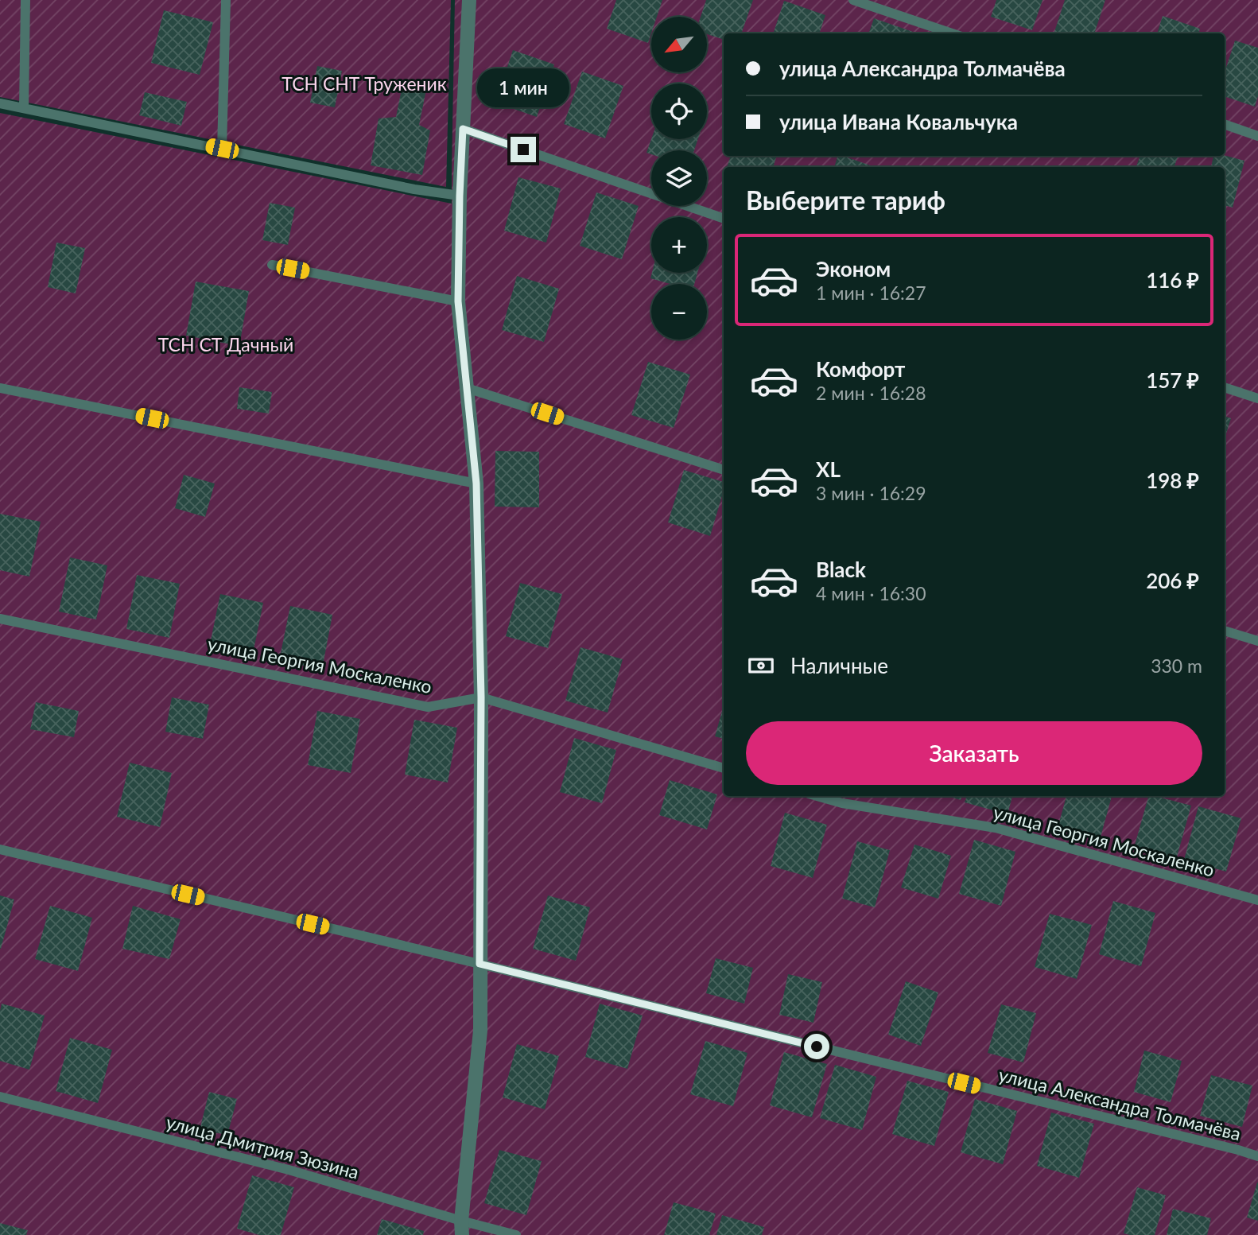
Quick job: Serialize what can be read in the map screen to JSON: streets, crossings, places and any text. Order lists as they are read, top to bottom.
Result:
{
  "streets": {
    "lane": ["улица Георгия Москаленко", "улица Александра Толмачёва", "улица Дмитрия Зюзина"]
  },
  "parks": ["ТСН СНТ Труженик", "ТСН СТ Дачный"],
  "north": "bottom left",
  "page": {
    "map_buttons": ["+", "−"],
    "banner": ["улица Александра Толмачёва", "улица Ивана Ковальчука"],
    "bubble": "1 мин",
    "heading": "Выберите тариф",
    "list": [
      {
        "name": "Эконом",
        "note": "1 мин · 16:27",
        "value": "116 ₽"
      },
      {
        "name": "Комфорт",
        "note": "2 мин · 16:28",
        "value": "157 ₽"
      },
      {
        "name": "XL",
        "note": "3 мин · 16:29",
        "value": "198 ₽"
      },
      {
        "name": "Black",
        "note": "4 мин · 16:30",
        "value": "206 ₽"
      }
    ],
    "pay": ["Наличные", "330 m"],
    "buttons": "Заказать"
  }
}
